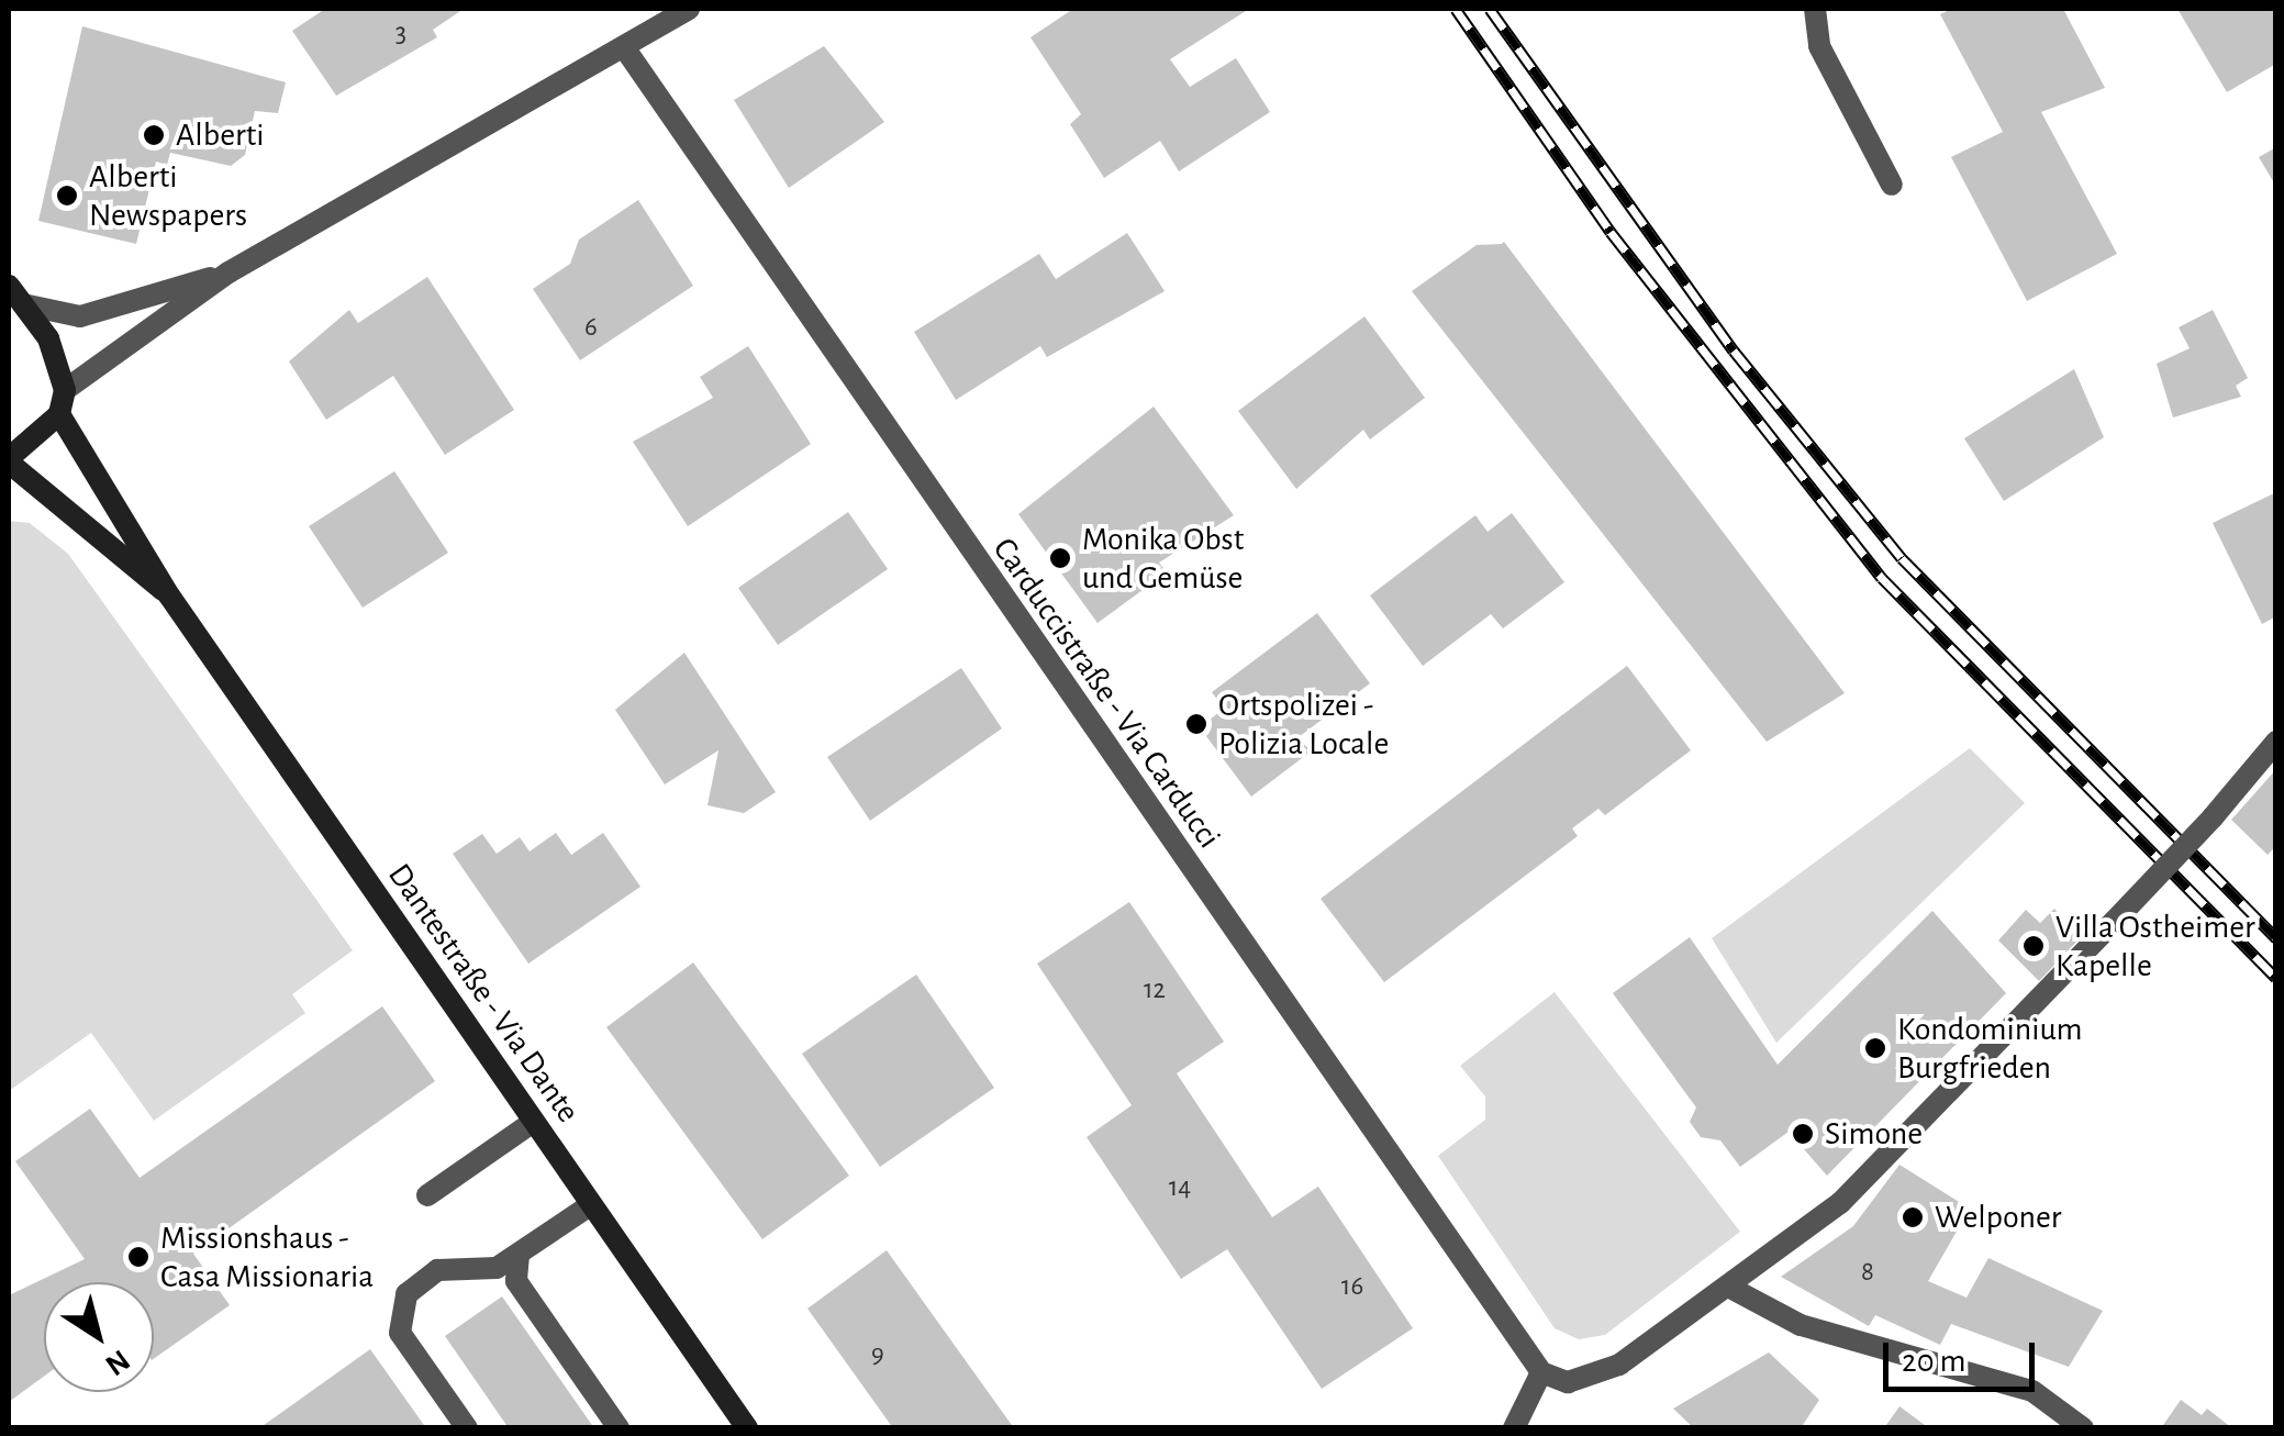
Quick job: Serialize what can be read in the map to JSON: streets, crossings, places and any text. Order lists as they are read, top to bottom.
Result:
{
  "streets": {
    "main road": ["Dantestraße - Via Dante"],
    "street": ["Carduccistraße - Via Carducci"]
  },
  "places": [
    "Alberti",
    "Alberti Newspapers",
    "Monika Obst und Gemüse",
    "Ortspolizei - Polizia Locale",
    "Villa Ostheimer Kapelle",
    "Kondominium Burgfrieden",
    "Simone",
    "Welponer",
    "Missionshaus - Casa Missionaria"
  ],
  "house_numbers": [
    "3",
    "6",
    "12",
    "14",
    "8",
    "16",
    "9"
  ],
  "scale_bar": "20 m",
  "north": "bottom right"
}
